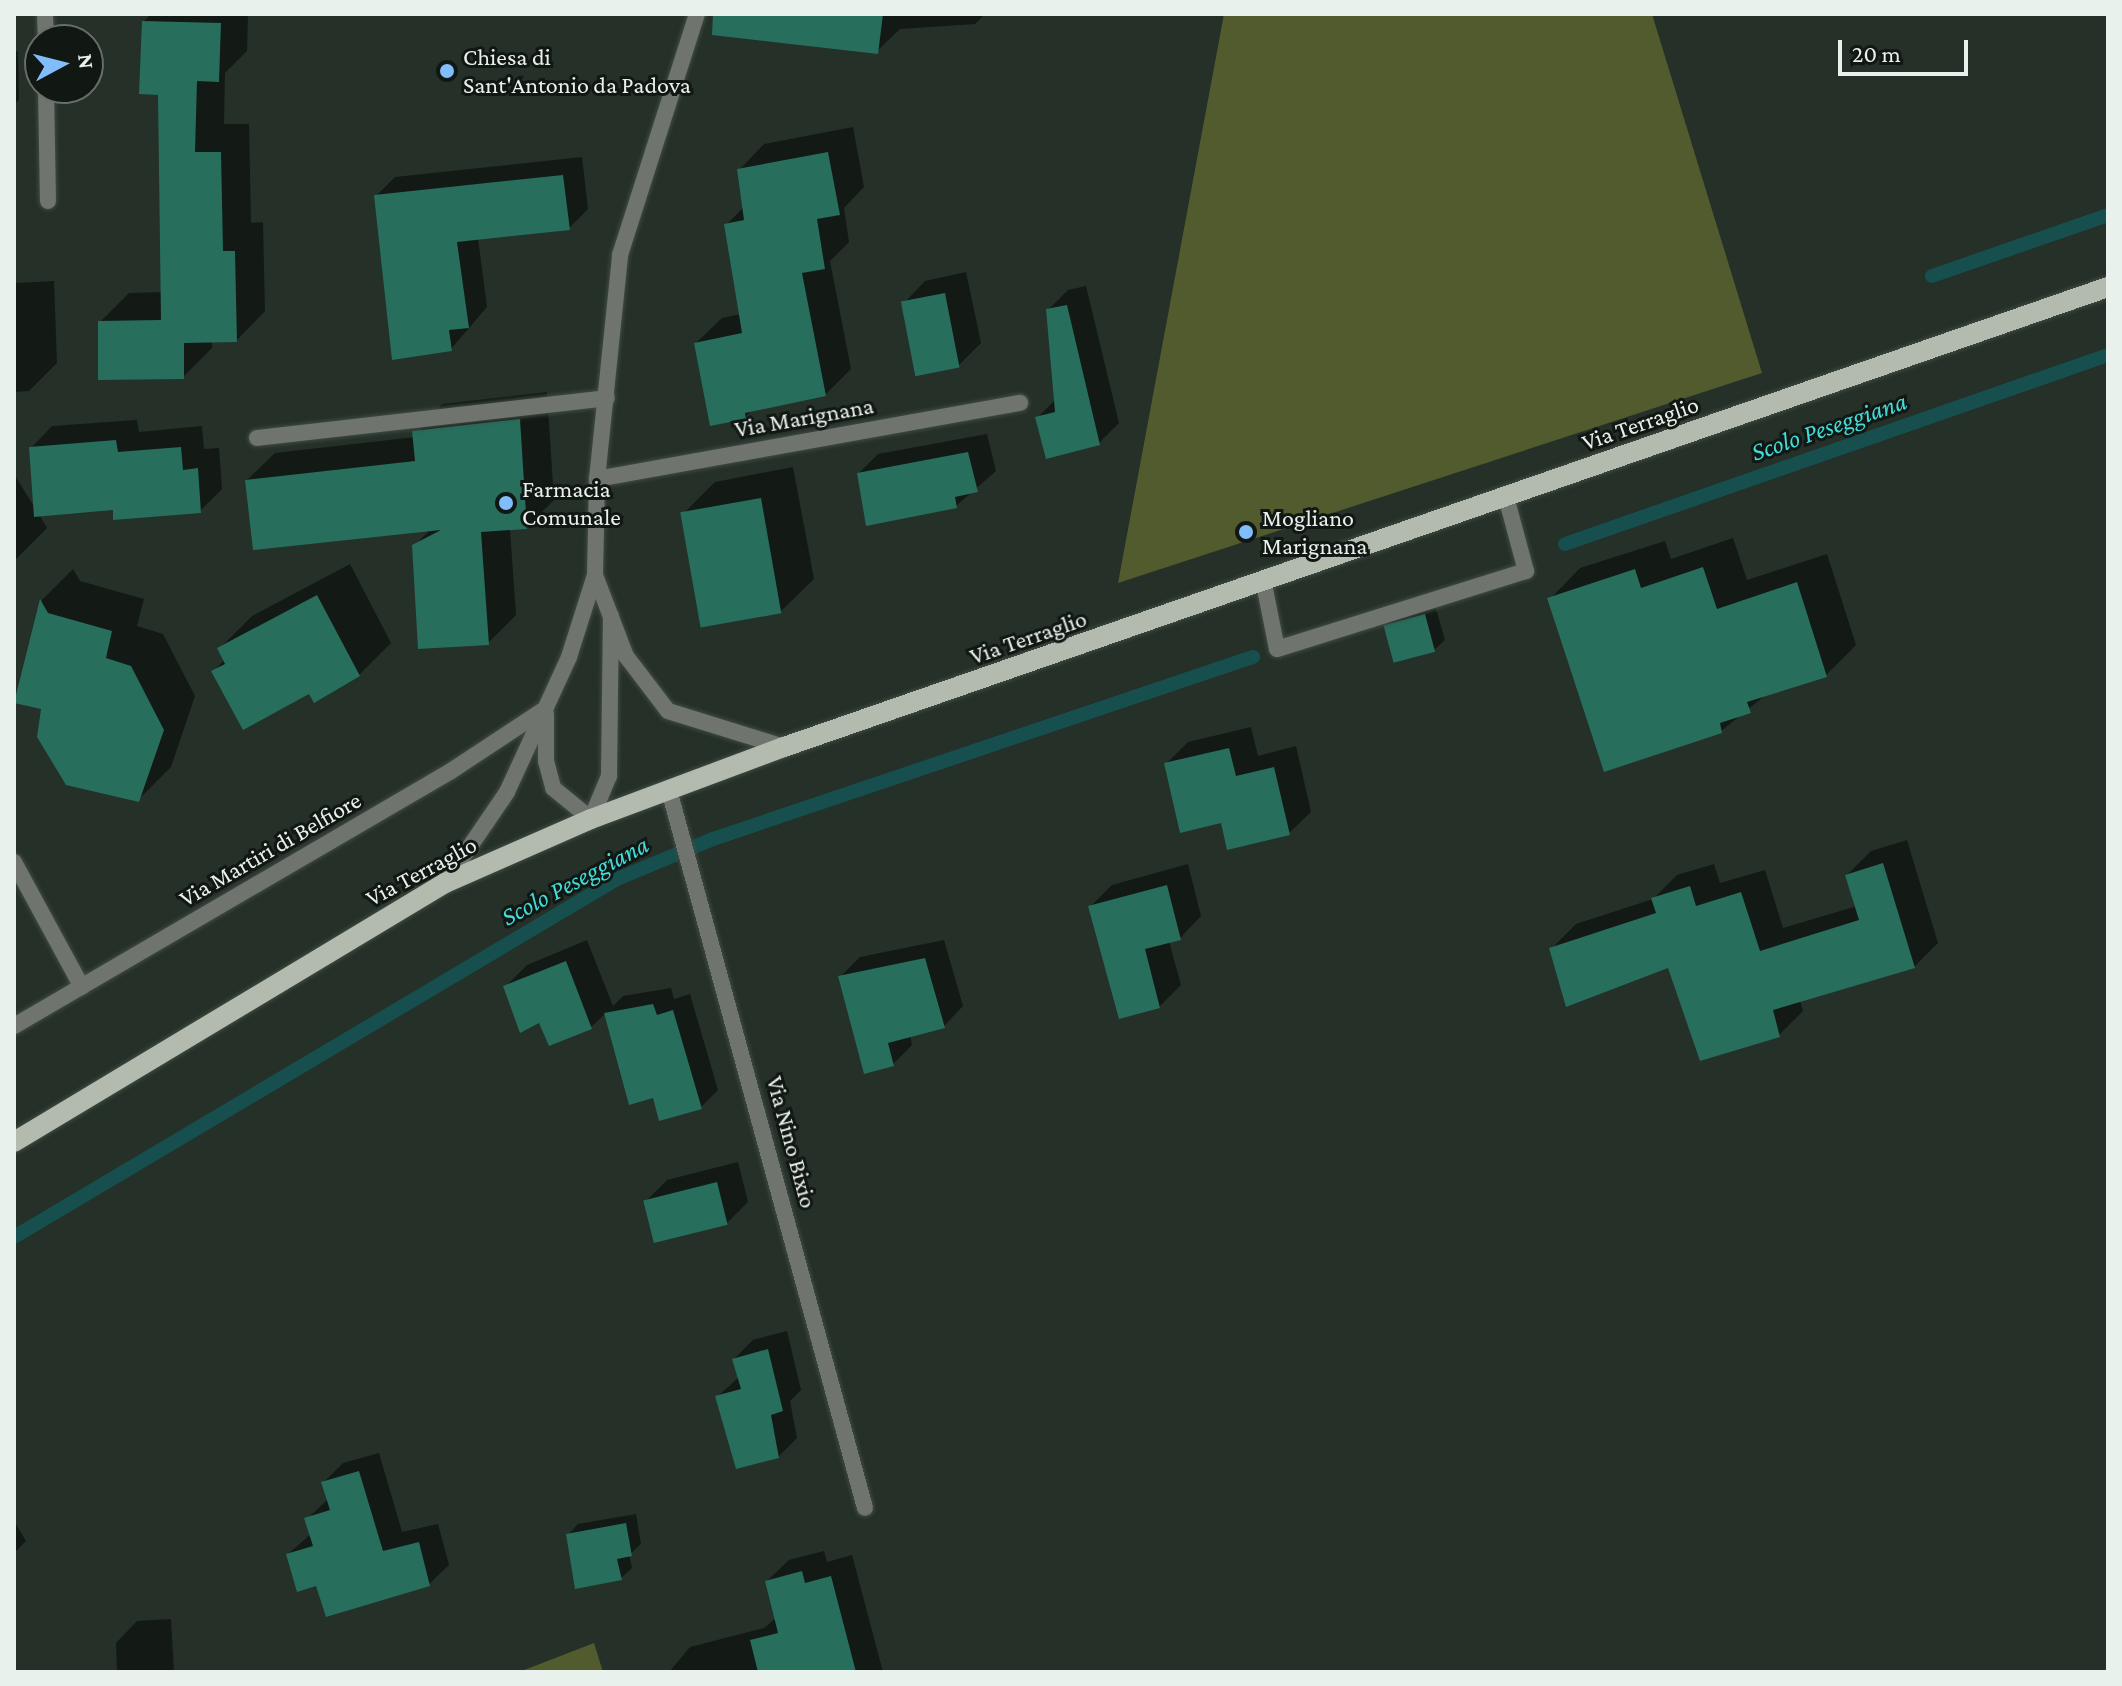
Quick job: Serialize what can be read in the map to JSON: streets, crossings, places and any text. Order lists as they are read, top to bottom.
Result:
{
  "streets": {
    "main road": ["Via Terraglio"],
    "street": ["Via Marignana", "Via Martiri di Belfiore", "Via Nino Bixio"]
  },
  "crossings": [
    ["Via Terraglio", "Via Nino Bixio"]
  ],
  "water": ["Scolo Peseggiana"],
  "places": ["Chiesa di Sant'Antonio da Padova", "Farmacia Comunale", "Mogliano Marignana"],
  "scale_bar": "20 m",
  "north": "right"
}
